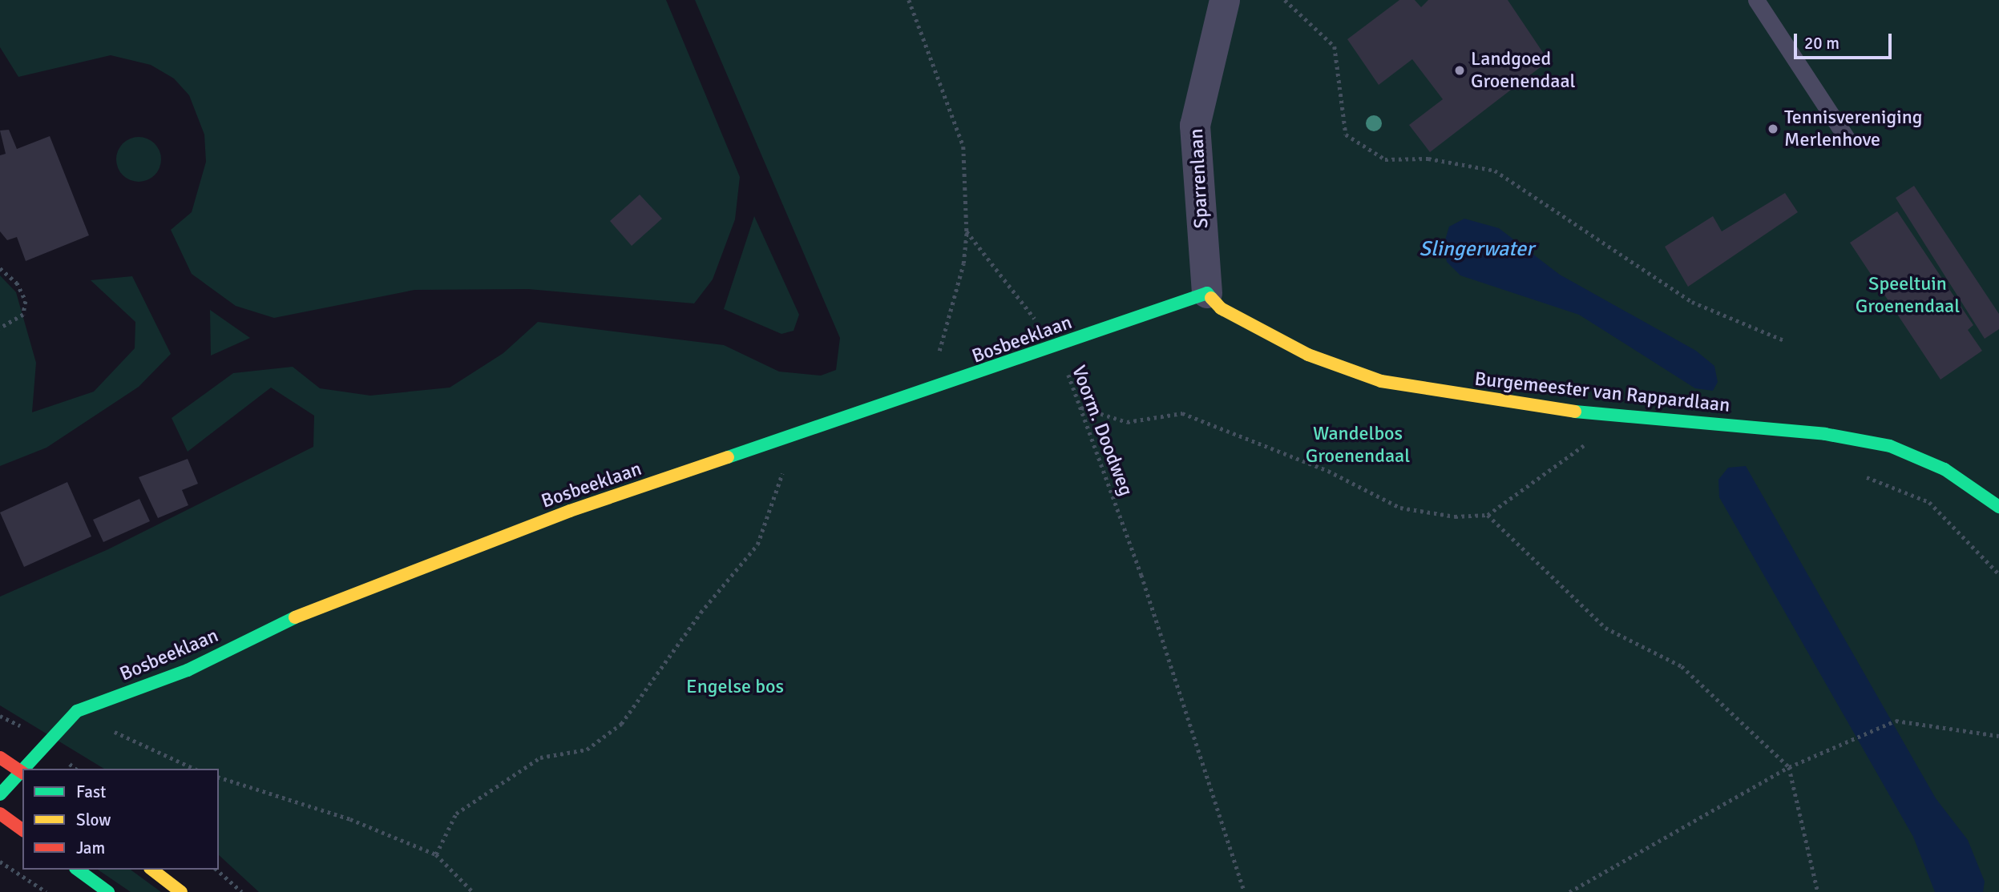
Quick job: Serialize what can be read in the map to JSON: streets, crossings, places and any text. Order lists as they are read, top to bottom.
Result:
{
  "streets": {
    "street": ["Sparrenlaan", "Bosbeeklaan", "Burgemeester van Rappardlaan"],
    "path": ["Voorm. Doodweg"]
  },
  "crossings": [
    ["Sparrenlaan", "Bosbeeklaan"],
    ["Sparrenlaan", "Burgemeester van Rappardlaan"],
    ["Bosbeeklaan", "Burgemeester van Rappardlaan"],
    ["Bosbeeklaan", "Voorm. Doodweg"]
  ],
  "water": ["Slingerwater"],
  "parks": ["Speeltuin Groenendaal", "Wandelbos Groenendaal", "Engelse bos"],
  "places": ["Landgoed Groenendaal", "Tennisvereniging Merlenhove"],
  "legend": ["Fast", "Slow", "Jam"],
  "scale_bar": "20 m"
}
